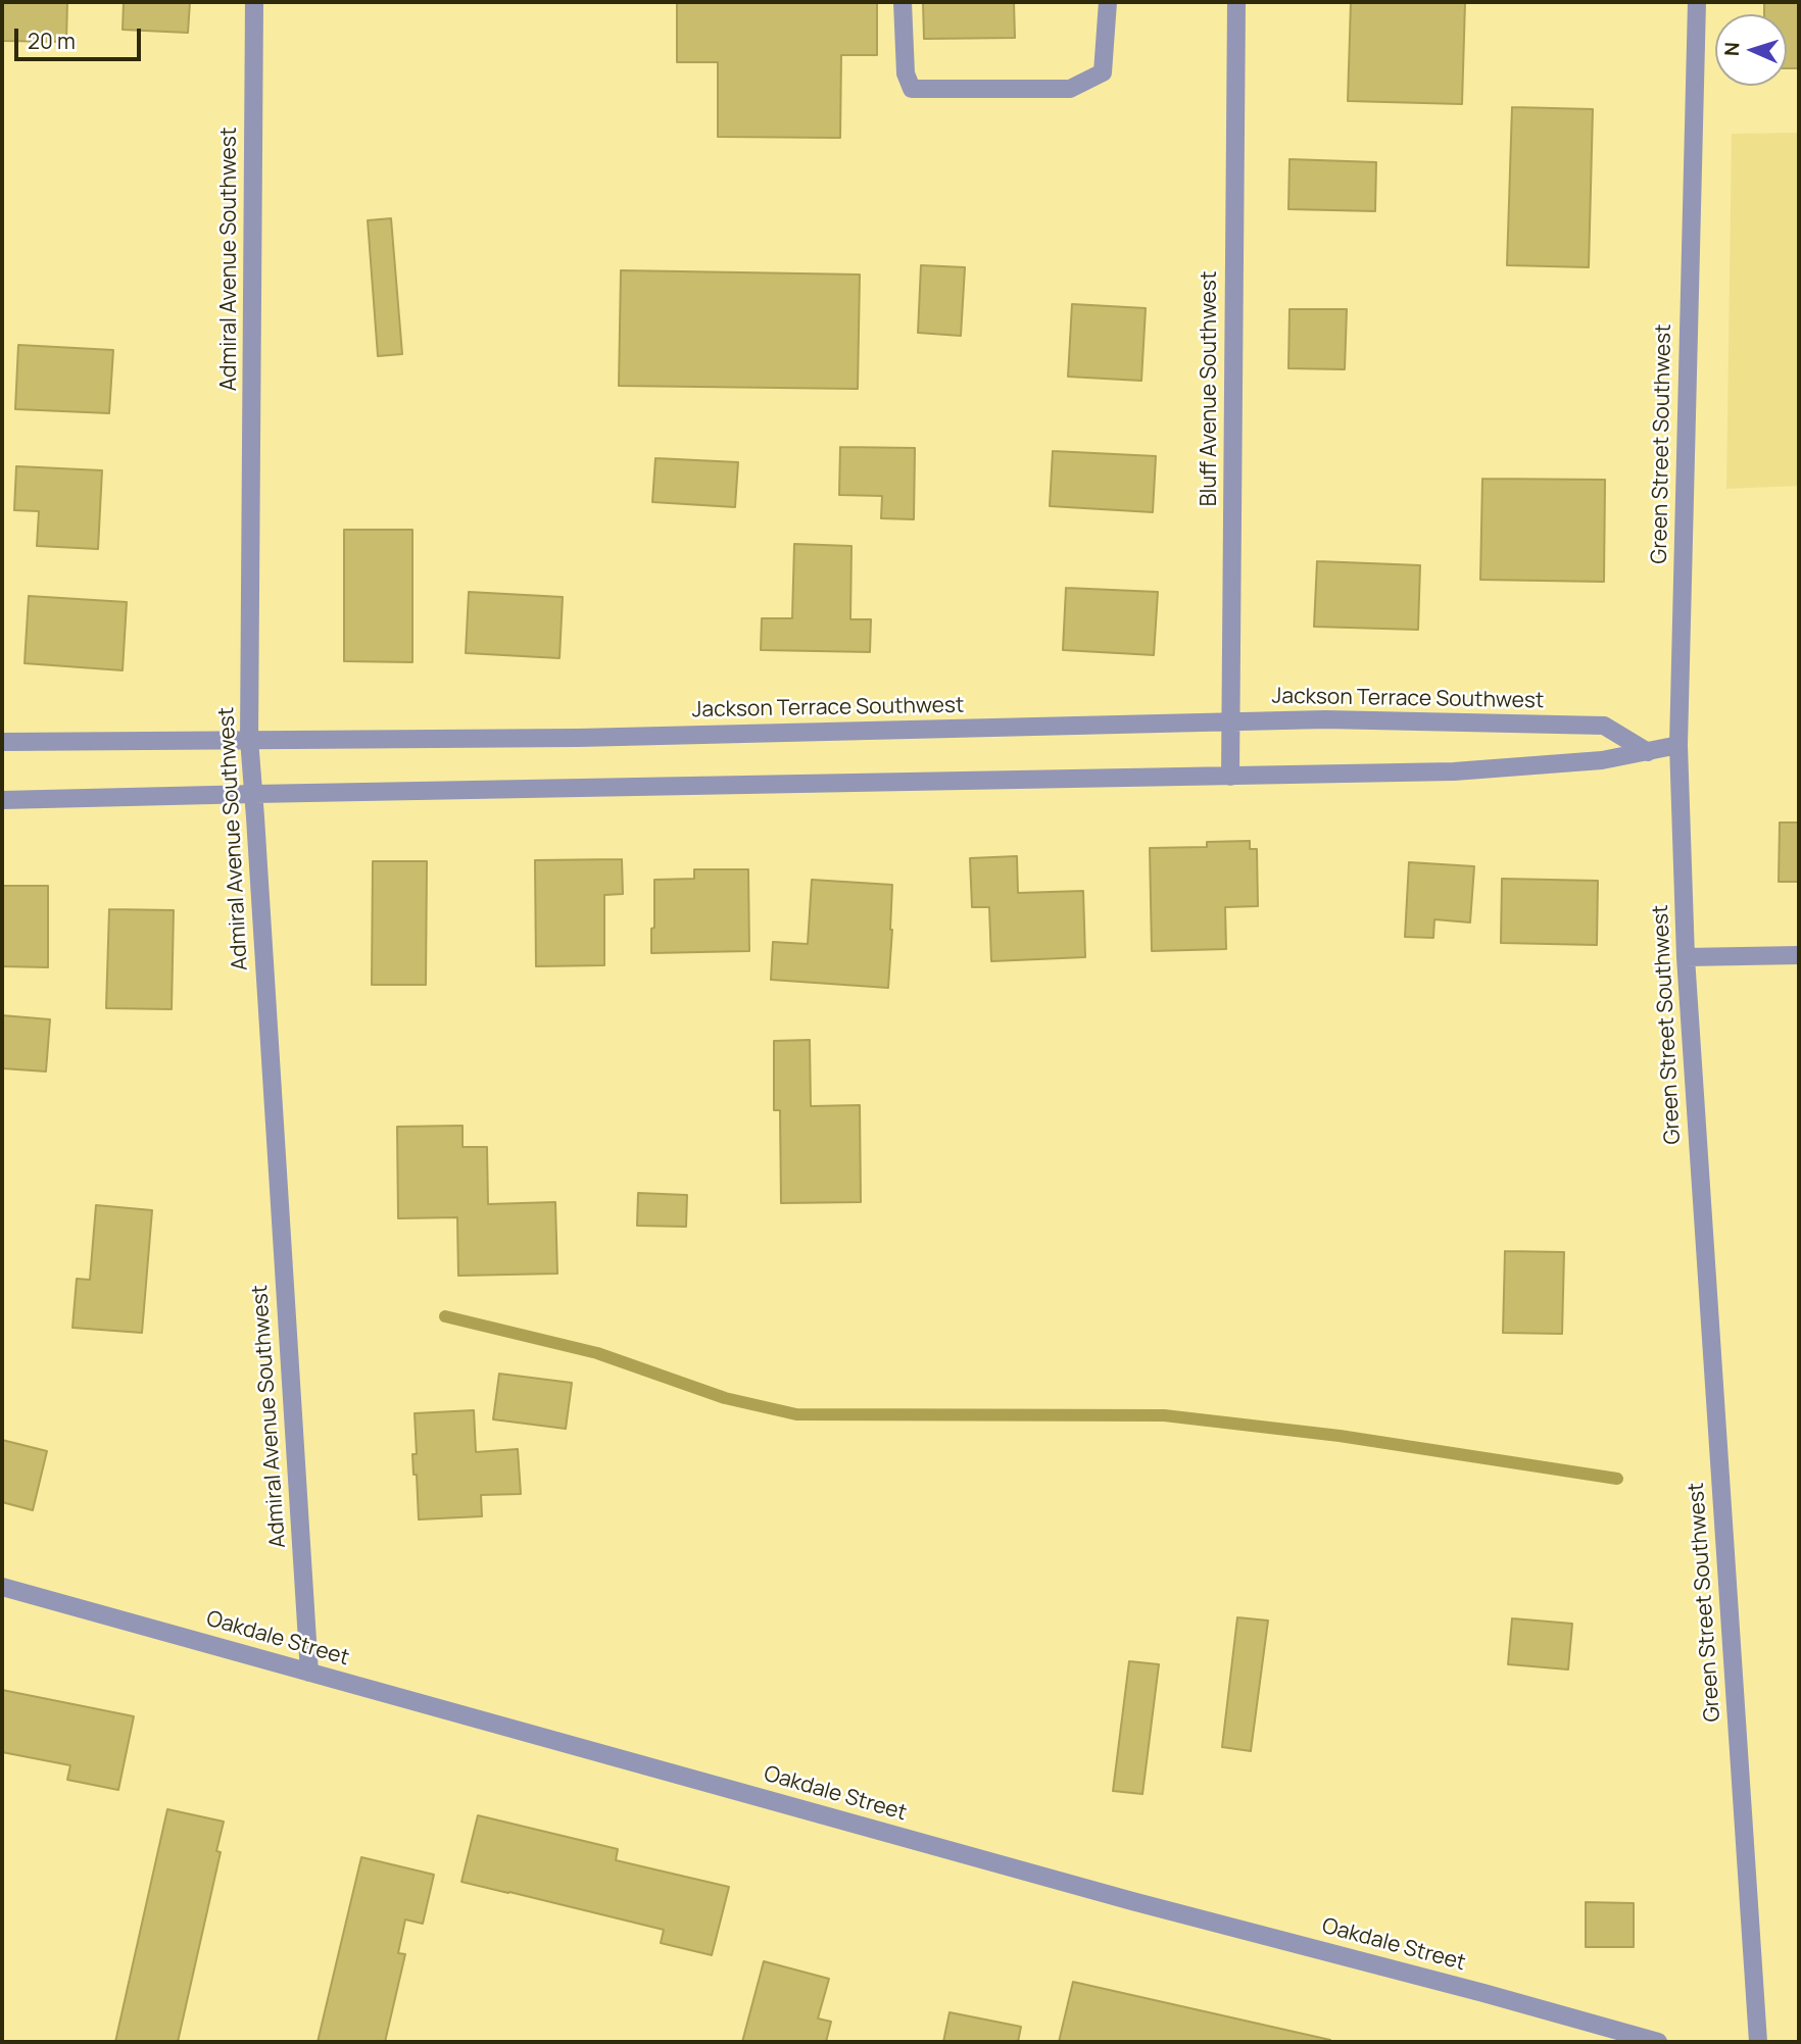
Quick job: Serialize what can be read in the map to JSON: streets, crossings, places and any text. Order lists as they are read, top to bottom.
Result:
{
  "streets": {
    "street": [
      "Admiral Avenue Southwest",
      "Bluff Avenue Southwest",
      "Green Street Southwest",
      "Jackson Terrace Southwest",
      "Oakdale Street"
    ]
  },
  "crossings": [
    ["Admiral Avenue Southwest", "Jackson Terrace Southwest"],
    ["Admiral Avenue Southwest", "Oakdale Street"],
    ["Bluff Avenue Southwest", "Jackson Terrace Southwest"]
  ],
  "scale_bar": "20 m",
  "north": "left"
}
